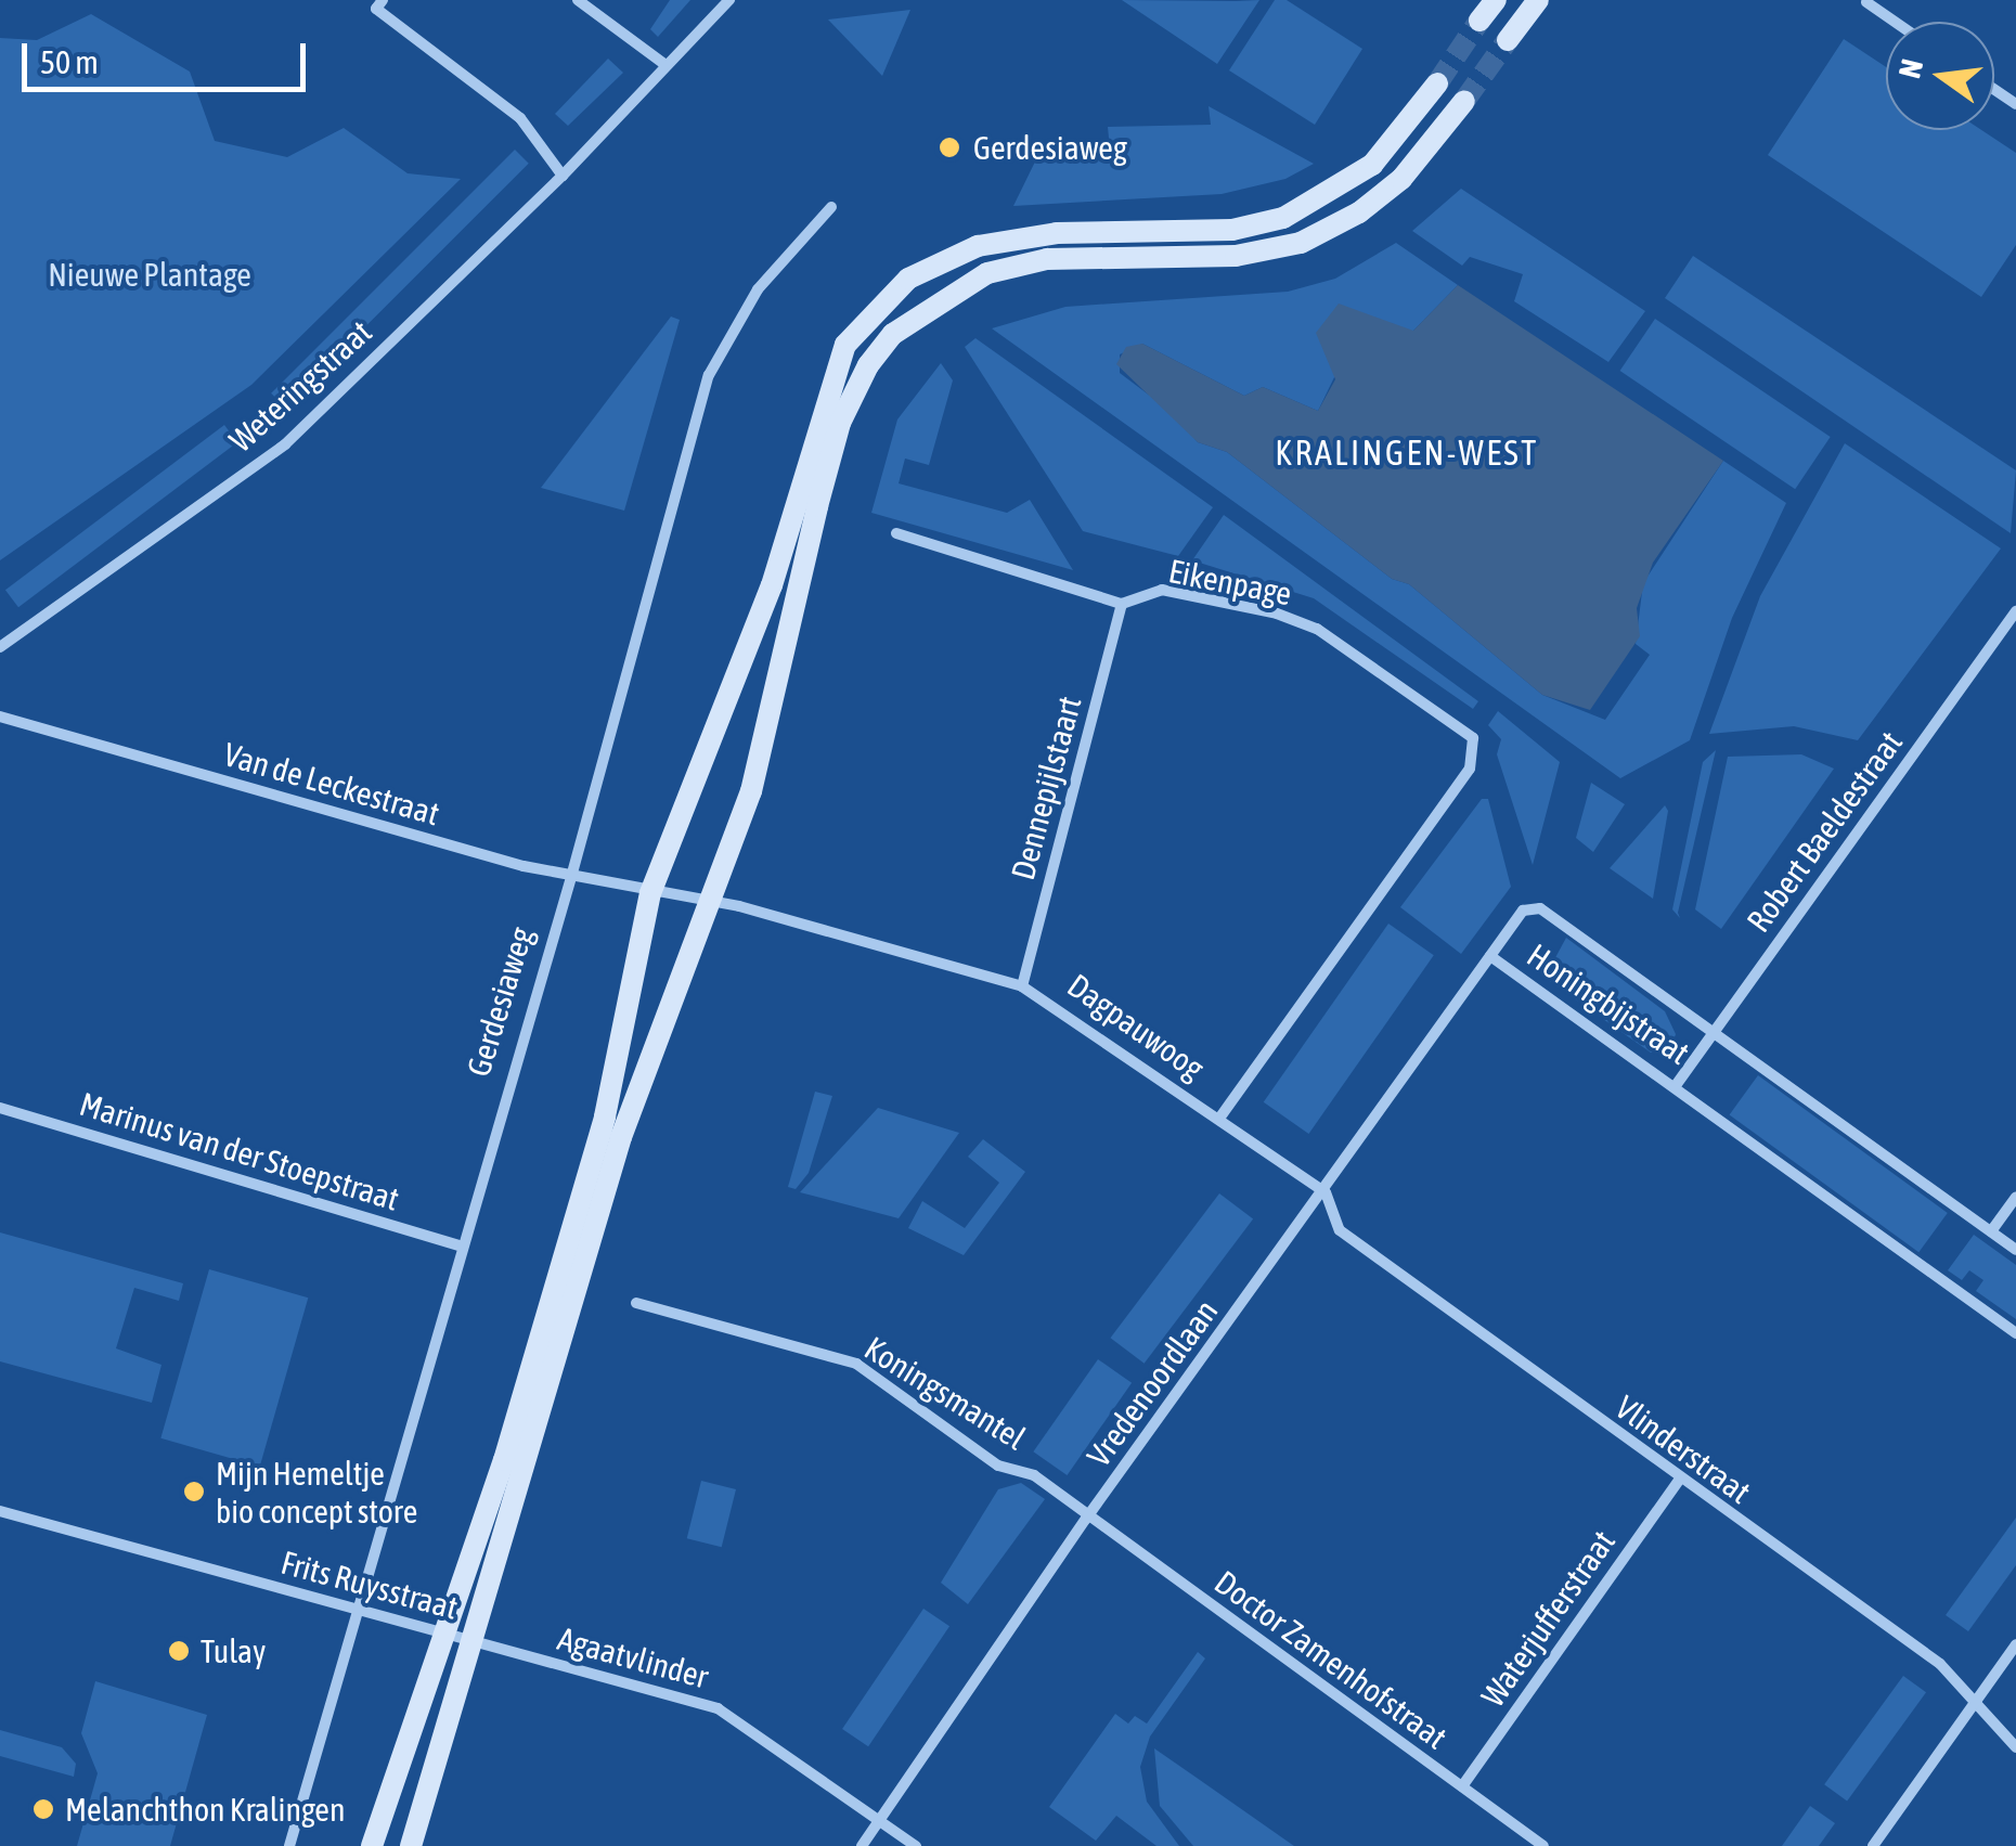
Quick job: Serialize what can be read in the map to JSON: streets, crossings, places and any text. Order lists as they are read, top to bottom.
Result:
{
  "streets": {
    "street": [
      "Weteringstraat",
      "Eikenpage",
      "Van de Leckestraat",
      "Dennepijlstaart",
      "Robert Baeldestraat",
      "Gerdesiaweg",
      "Honingbijstraat",
      "Dagpauwoog",
      "Marinus van der Stoepstraat",
      "Vredenoordlaan",
      "Koningsmantel",
      "Vlinderstraat",
      "Frits Ruysstraat",
      "Waterjufferstraat",
      "Agaatvlinder",
      "Doctor Zamenhofstraat"
    ]
  },
  "crossings": [
    ["Eikenpage", "Dennepijlstaart"],
    ["Eikenpage", "Dagpauwoog"],
    ["Van de Leckestraat", "Gerdesiaweg"],
    ["Dennepijlstaart", "Dagpauwoog"],
    ["Robert Baeldestraat", "Honingbijstraat"],
    ["Gerdesiaweg", "Marinus van der Stoepstraat"],
    ["Gerdesiaweg", "Frits Ruysstraat"],
    ["Honingbijstraat", "Vredenoordlaan"],
    ["Dagpauwoog", "Vredenoordlaan"],
    ["Dagpauwoog", "Vlinderstraat"],
    ["Vredenoordlaan", "Koningsmantel"],
    ["Vredenoordlaan", "Vlinderstraat"],
    ["Vredenoordlaan", "Agaatvlinder"],
    ["Vredenoordlaan", "Doctor Zamenhofstraat"],
    ["Koningsmantel", "Doctor Zamenhofstraat"],
    ["Vlinderstraat", "Waterjufferstraat"],
    ["Frits Ruysstraat", "Agaatvlinder"],
    ["Waterjufferstraat", "Doctor Zamenhofstraat"]
  ],
  "districts": ["KRALINGEN-WEST"],
  "parks": ["Nieuwe Plantage"],
  "places": [
    "Gerdesiaweg",
    "Mijn Hemeltje bio concept store",
    "Tulay",
    "Melanchthon Kralingen"
  ],
  "scale_bar": "50 m",
  "north": "left"
}
